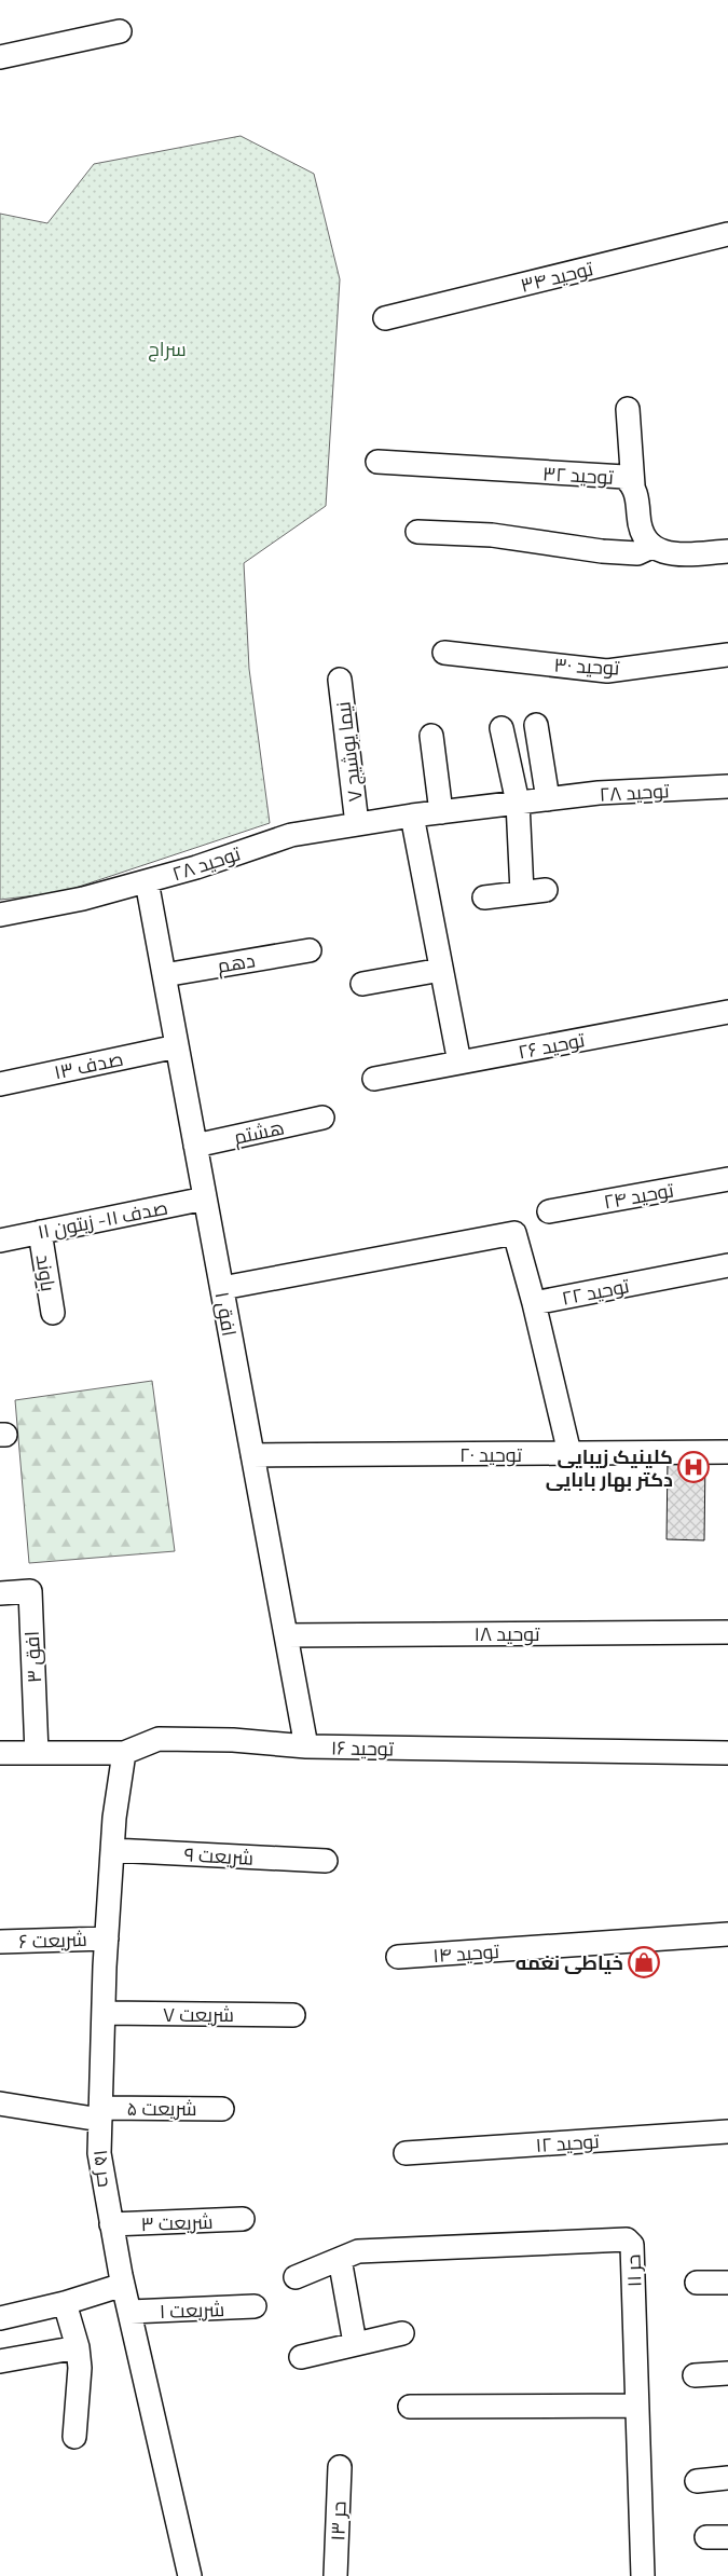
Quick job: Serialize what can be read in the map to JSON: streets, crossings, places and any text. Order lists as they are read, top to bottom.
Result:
{
  "streets": {
    "street": [
      "توحید ۳۴",
      "توحید ۳۲",
      "توحید ۳۰",
      "نیما یوشیج ۷",
      "توحید ۲۸",
      "دهم",
      "توحید ۲۶",
      "صدف ۱۳",
      "هشتم",
      "توحید ۲۴",
      "صدف ۱۱- زیتون ۱۱",
      "باوند",
      "توحید ۲۲",
      "افق ۱",
      "توحید ۲۰",
      "توحید ۱۸",
      "افق ۳",
      "توحید ۱۶",
      "شریعت ۹",
      "شریعت ۶",
      "توحید ۱۴",
      "شریعت ۷",
      "شریعت ۵",
      "توحید ۱۲",
      "حر ۱۵",
      "شریعت ۳",
      "حر ۱۱",
      "شریعت ۱",
      "حر ۱۳"
    ]
  },
  "crossings": [
    ["نیما یوشیج ۷", "توحید ۲۸"],
    ["توحید ۲۸", "افق ۱"],
    ["دهم", "افق ۱"],
    ["صدف ۱۳", "افق ۱"],
    ["هشتم", "افق ۱"],
    ["صدف ۱۱- زیتون ۱۱", "باوند"],
    ["صدف ۱۱- زیتون ۱۱", "افق ۱"],
    ["افق ۱", "توحید ۲۰"],
    ["افق ۱", "توحید ۱۸"],
    ["افق ۱", "توحید ۱۶"],
    ["افق ۳", "توحید ۱۶"],
    ["توحید ۱۶", "حر ۱۵"],
    ["شریعت ۹", "حر ۱۵"],
    ["شریعت ۶", "حر ۱۵"],
    ["شریعت ۷", "حر ۱۵"],
    ["شریعت ۵", "حر ۱۵"],
    ["حر ۱۵", "شریعت ۳"],
    ["حر ۱۵", "شریعت ۱"]
  ],
  "parks": ["سراج"],
  "places": {
    "hospital": ["کلینیک زیبایی دکتر بهار بابایی"],
    "shop": ["خیاطی نغمه"]
  }
}
